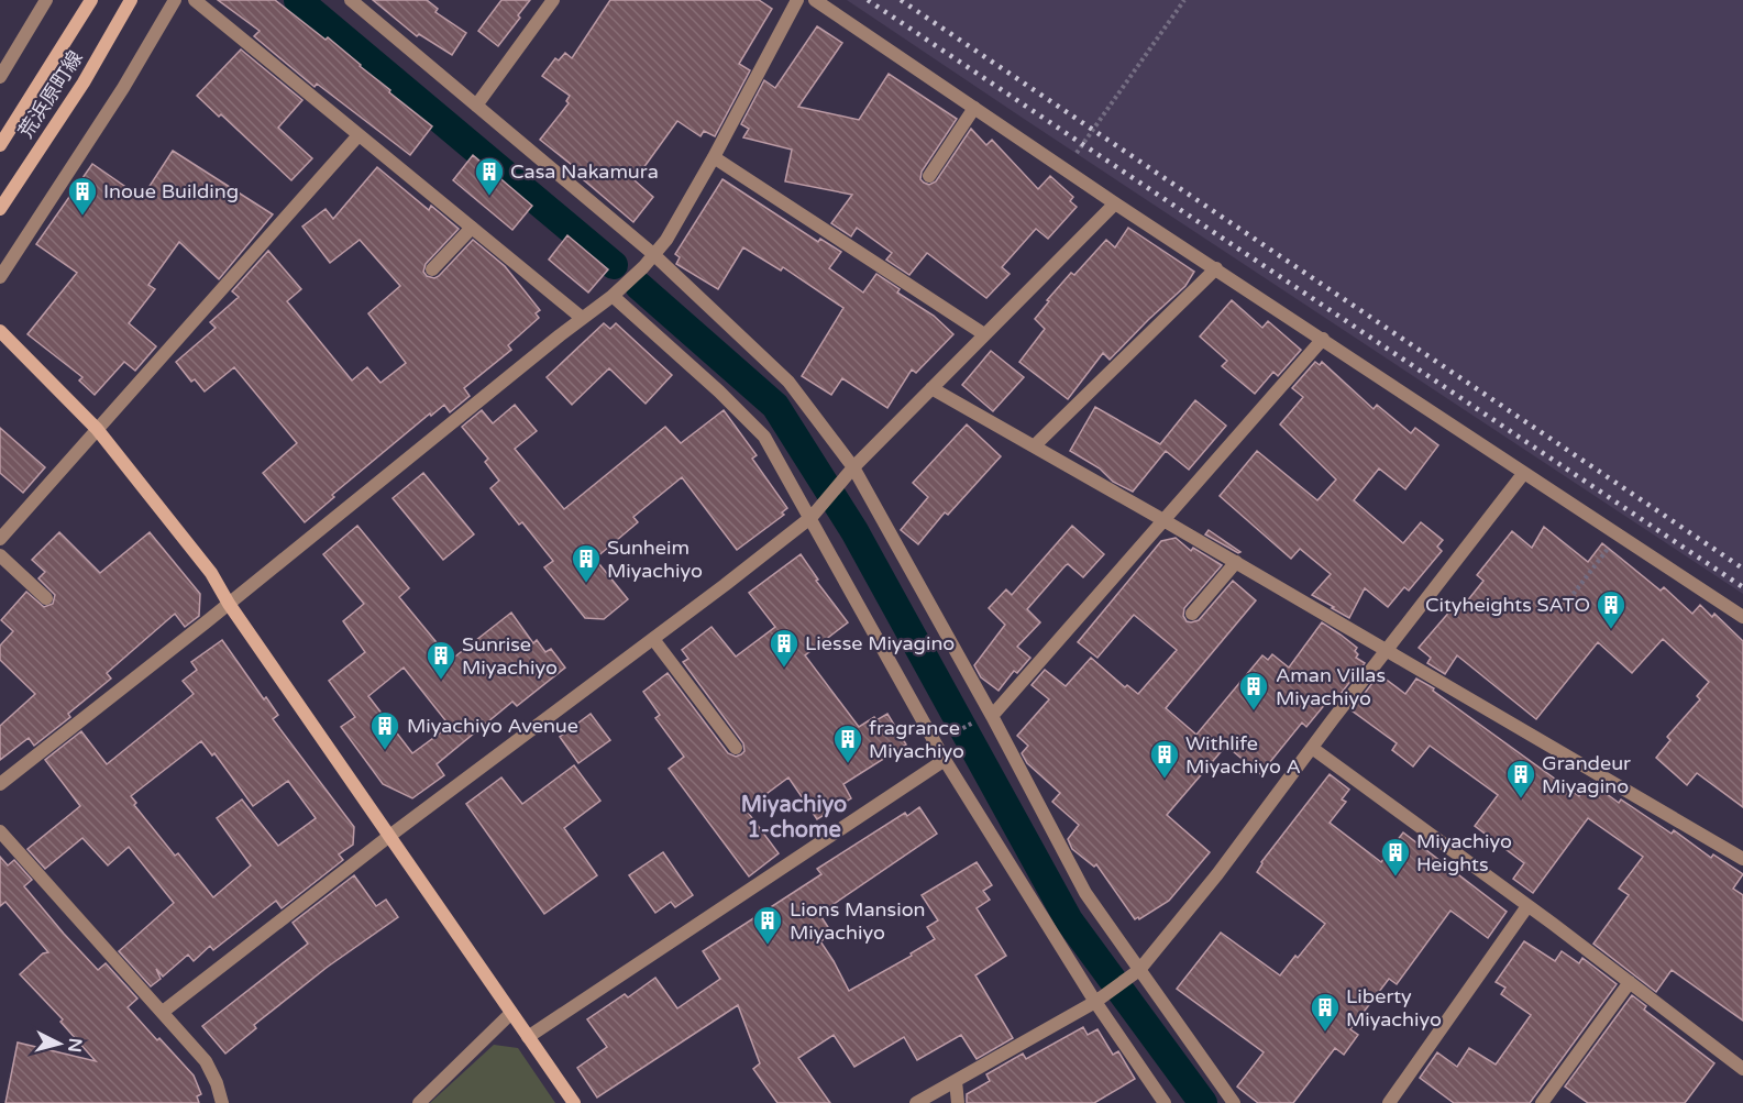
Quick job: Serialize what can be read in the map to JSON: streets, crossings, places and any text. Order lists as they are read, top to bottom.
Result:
{
  "streets": {
    "street": ["荒浜原町線"]
  },
  "districts": ["Miyachiyo 1-chome"],
  "places": {
    "building": [
      "Casa Nakamura",
      "Inoue Building",
      "Sunheim Miyachiyo",
      "Cityheights SATO",
      "Liesse Miyagino",
      "Sunrise Miyachiyo",
      "Aman Villas Miyachiyo",
      "Miyachiyo Avenue",
      "fragrance Miyachiyo",
      "Withlife Miyachiyo A",
      "Grandeur Miyagino",
      "Miyachiyo Heights",
      "Lions Mansion Miyachiyo",
      "Liberty Miyachiyo"
    ]
  },
  "north": "right"
}
